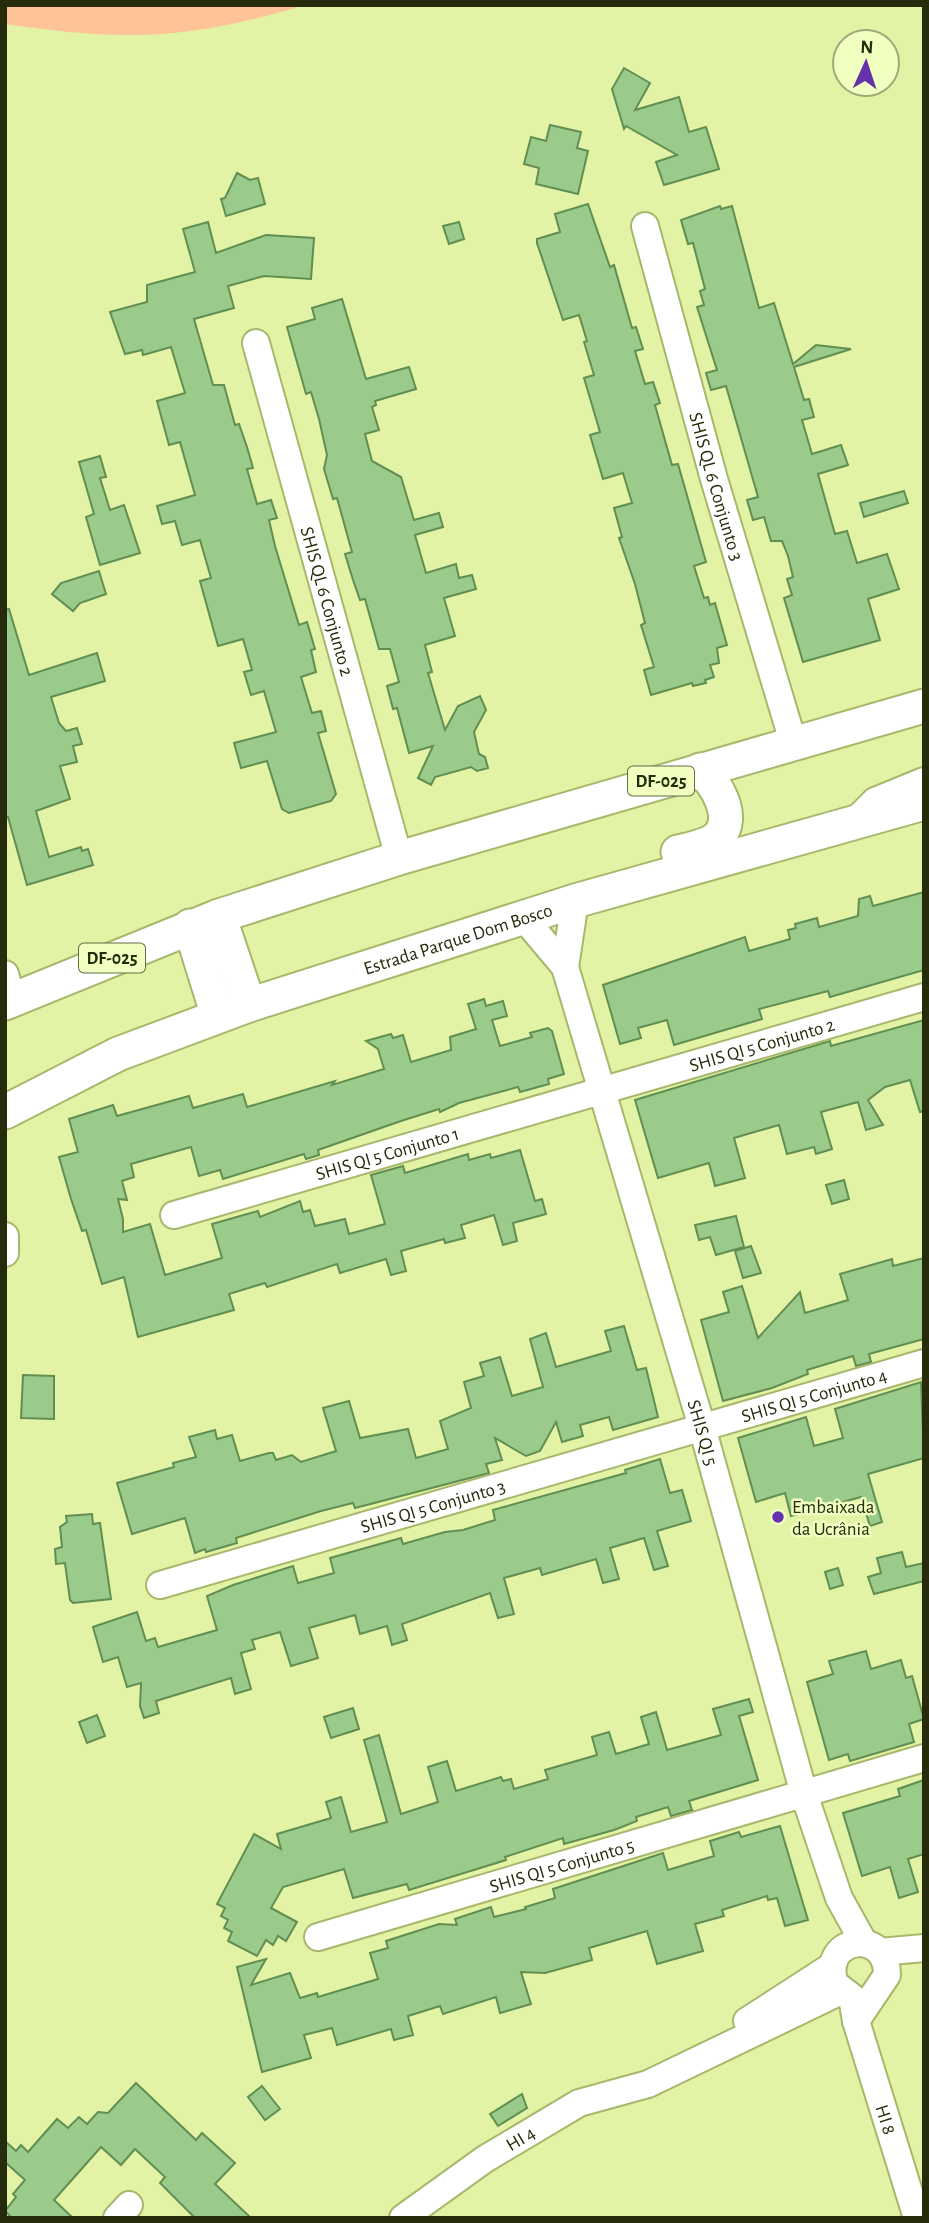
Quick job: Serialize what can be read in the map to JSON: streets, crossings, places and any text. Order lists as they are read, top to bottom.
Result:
{
  "streets": {
    "main road": ["DF-025", "Estrada Parque Dom Bosco"],
    "street": [
      "SHIS QL 6 Conjunto 3",
      "SHIS QL 6 Conjunto 2",
      "SHIS QI 5 Conjunto 2",
      "SHIS QI 5 Conjunto 1",
      "SHIS QI 5 Conjunto 4",
      "SHIS QI 5",
      "SHIS QI 5 Conjunto 3",
      "SHIS QI 5 Conjunto 5",
      "HI 8",
      "HI 4"
    ]
  },
  "crossings": [
    ["SHIS QL 6 Conjunto 3", "DF-025"],
    ["SHIS QL 6 Conjunto 2", "DF-025"],
    ["Estrada Parque Dom Bosco", "SHIS QI 5"],
    ["SHIS QI 5 Conjunto 2", "SHIS QI 5 Conjunto 1"],
    ["SHIS QI 5 Conjunto 2", "SHIS QI 5"],
    ["SHIS QI 5 Conjunto 1", "SHIS QI 5"],
    ["SHIS QI 5 Conjunto 4", "SHIS QI 5"],
    ["SHIS QI 5 Conjunto 4", "SHIS QI 5 Conjunto 3"],
    ["SHIS QI 5", "SHIS QI 5 Conjunto 3"],
    ["SHIS QI 5", "SHIS QI 5 Conjunto 5"],
    ["SHIS QI 5", "HI 8"],
    ["SHIS QI 5", "HI 4"],
    ["HI 8", "HI 4"]
  ],
  "places": ["Embaixada da Ucrânia"],
  "north": "top"
}
